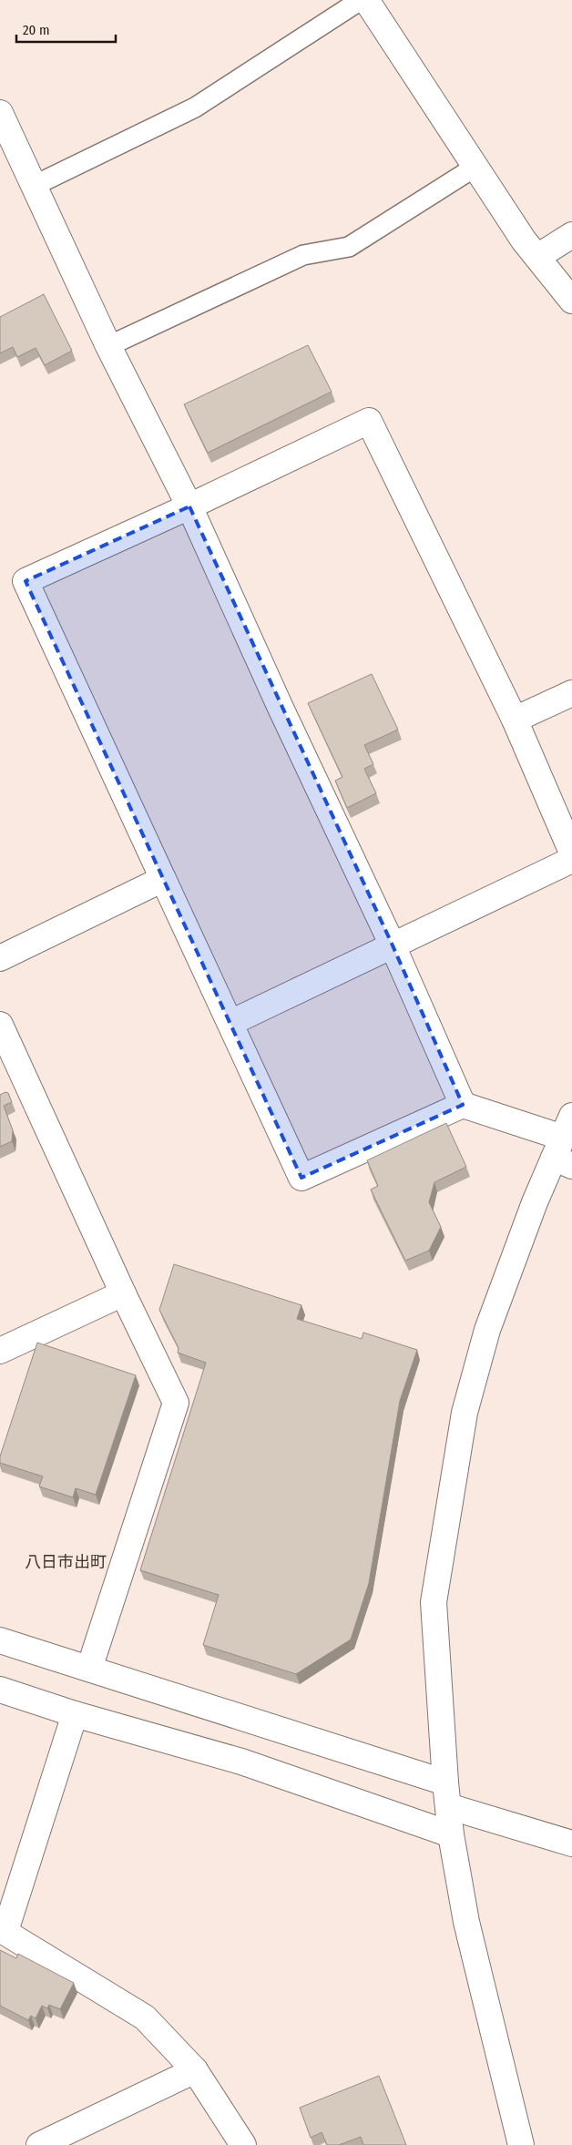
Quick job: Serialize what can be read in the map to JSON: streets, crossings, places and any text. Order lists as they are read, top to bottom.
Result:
{
  "districts": ["八日市出町"],
  "scale_bar": "20 m"
}
